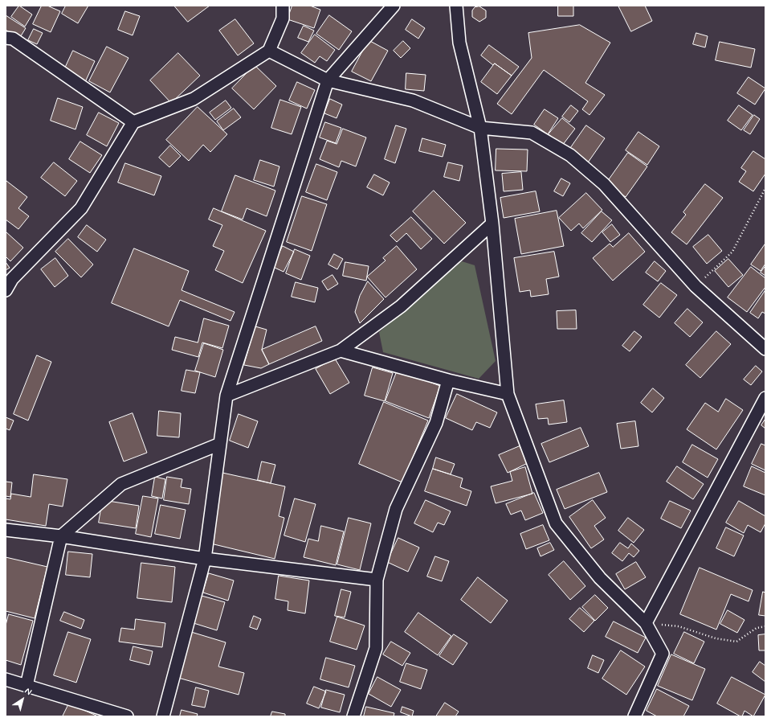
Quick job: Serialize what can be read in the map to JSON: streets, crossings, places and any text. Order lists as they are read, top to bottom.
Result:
{
  "north": "top right"
}
